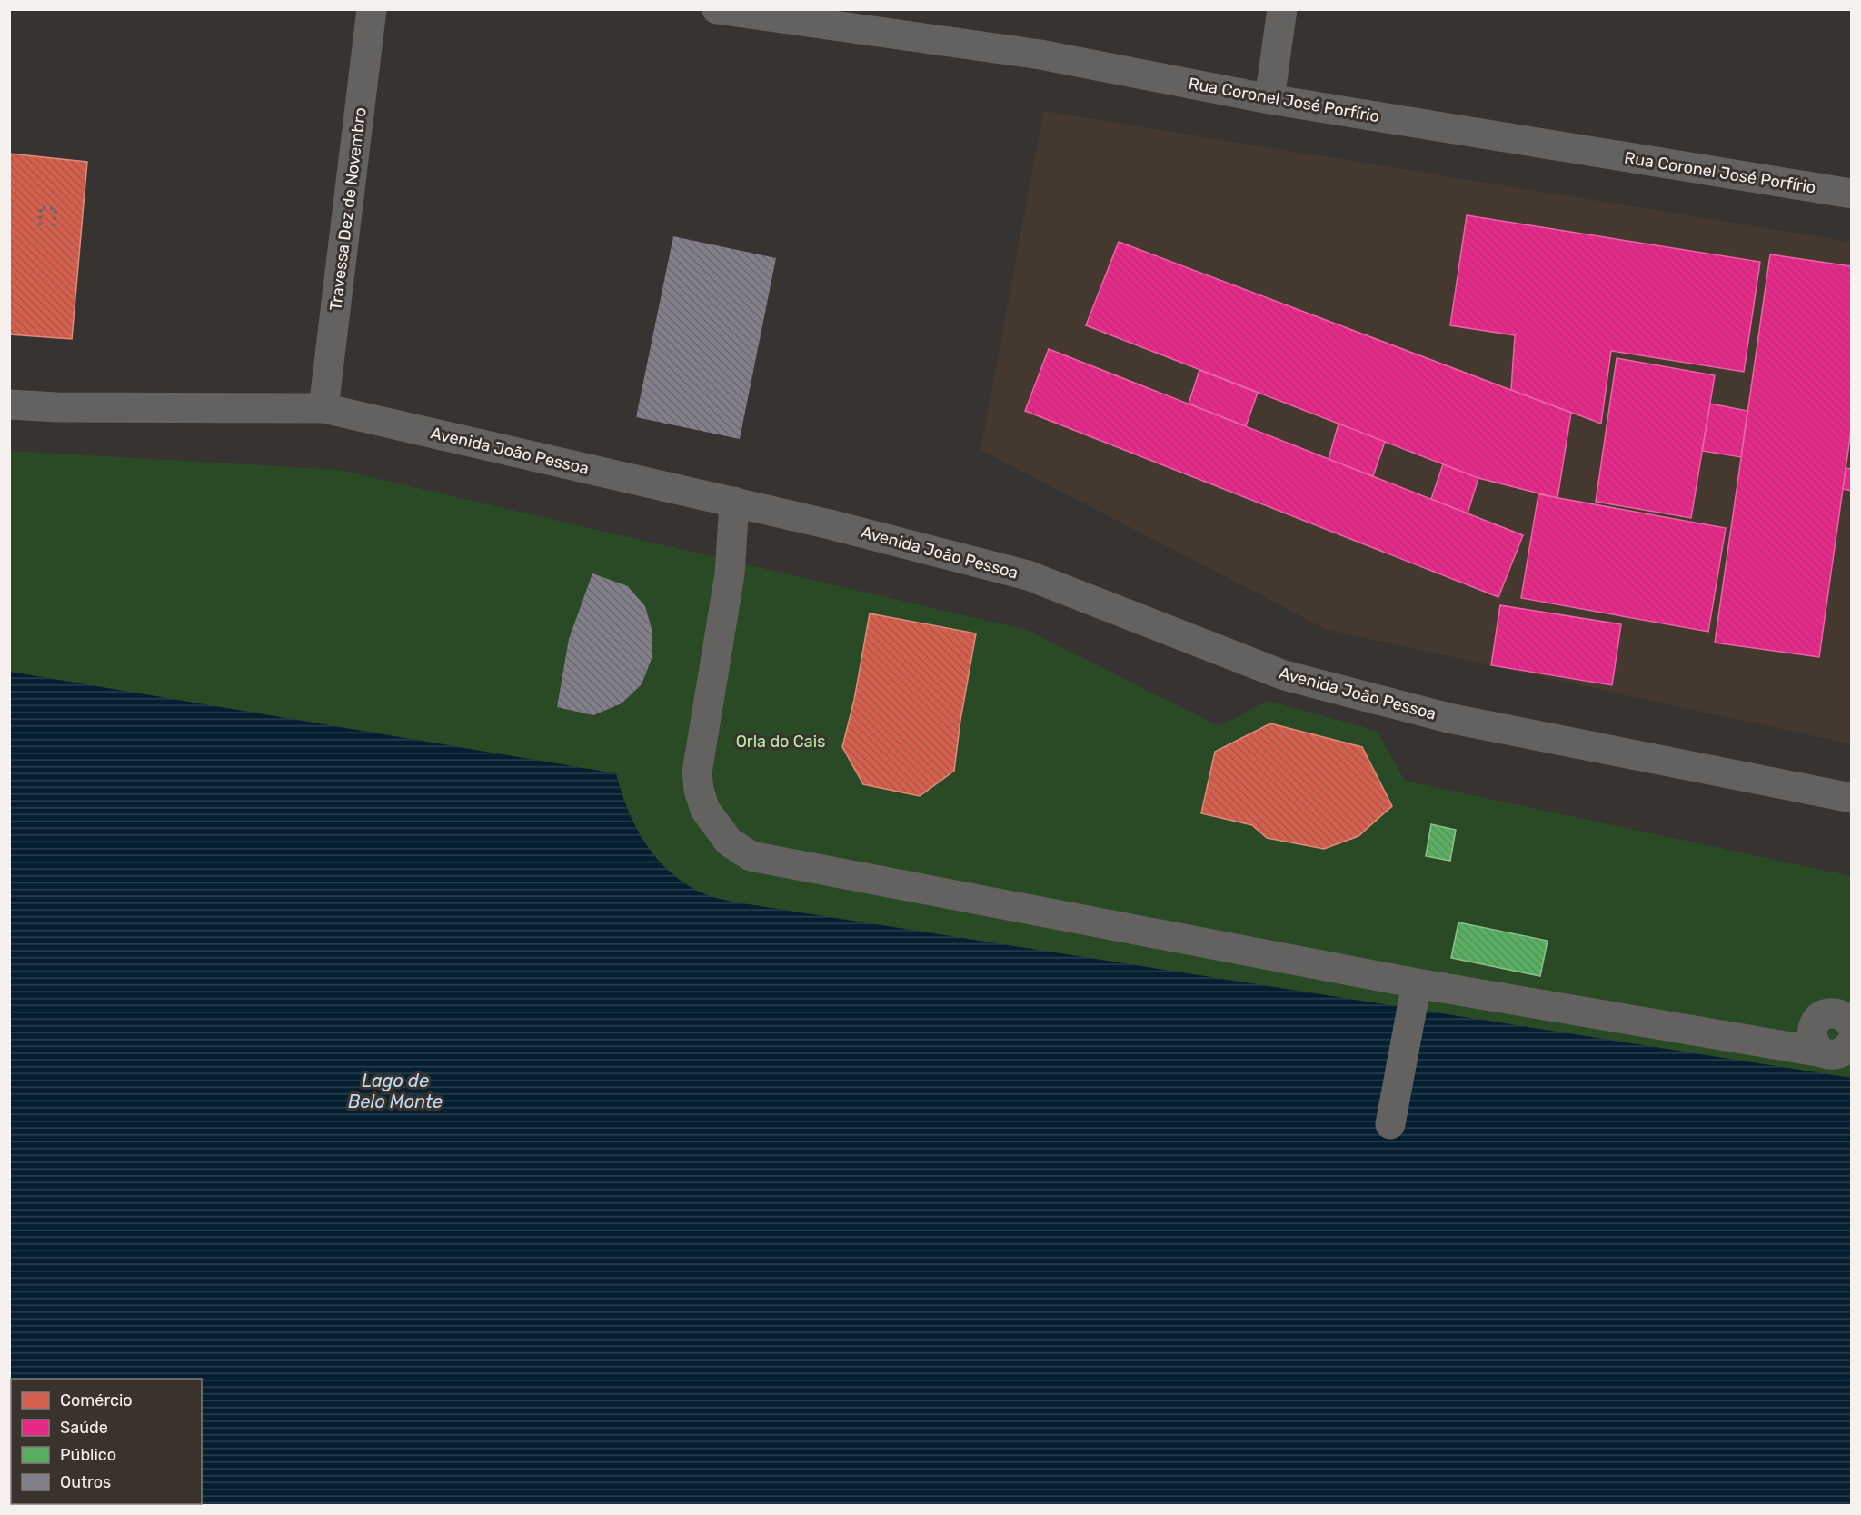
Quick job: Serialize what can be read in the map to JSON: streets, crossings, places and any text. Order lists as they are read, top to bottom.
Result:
{
  "streets": {
    "street": ["Rua Coronel José Porfírio", "Travessa Dez de Novembro", "Avenida João Pessoa"]
  },
  "crossings": [
    ["Travessa Dez de Novembro", "Avenida João Pessoa"]
  ],
  "water": ["Lago de Belo Monte"],
  "parks": ["Orla do Cais"],
  "legend": [
    "Comércio",
    "Saúde",
    "Público",
    "Outros"
  ]
}
